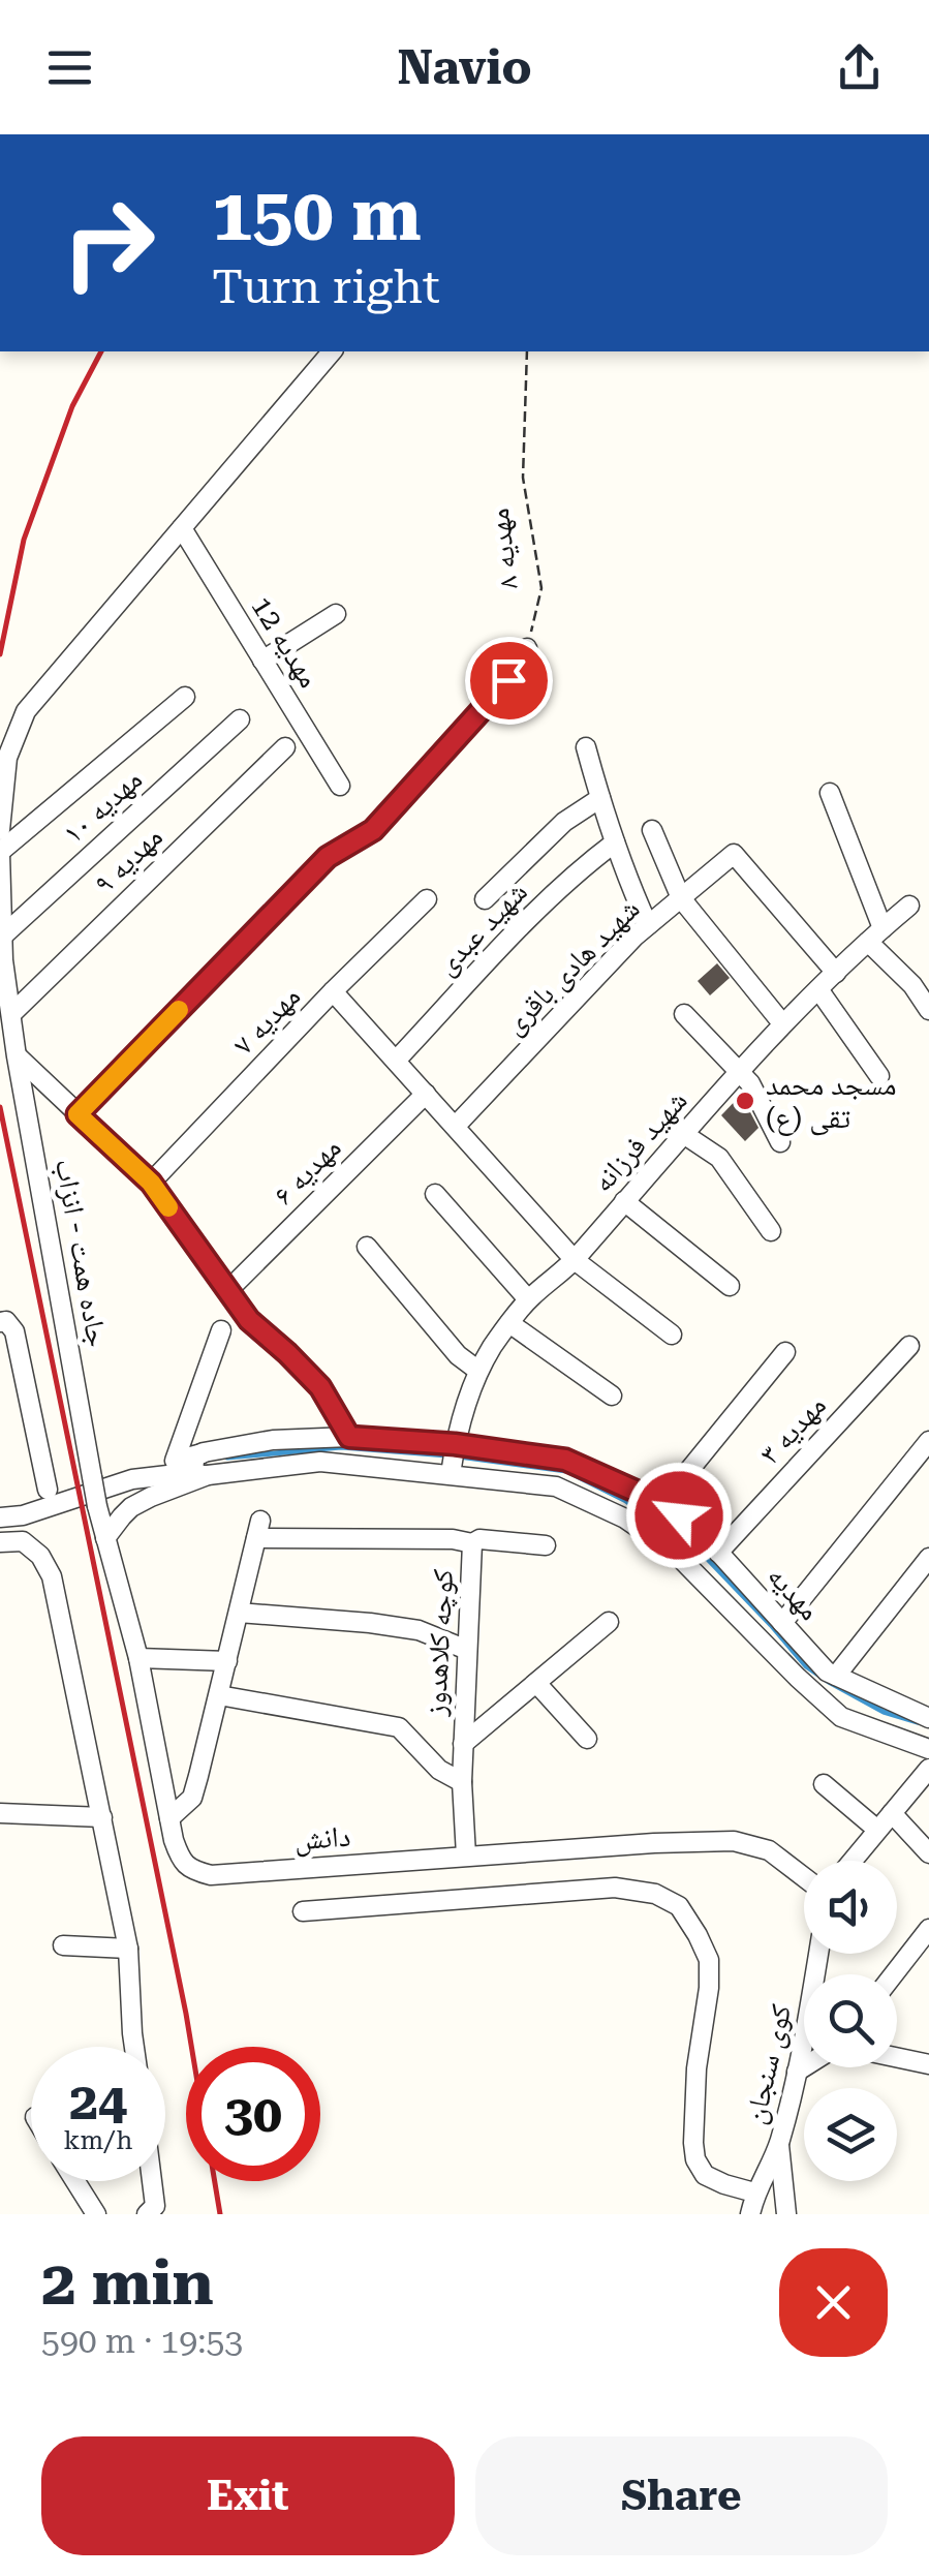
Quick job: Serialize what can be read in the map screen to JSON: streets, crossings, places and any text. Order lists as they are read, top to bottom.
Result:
{
  "streets": {
    "street": [
      "مهدیه 12",
      "مهدیه ۱۰",
      "مهدیه ۹",
      "شهید عبدی",
      "شهید هادی باقری",
      "مهدیه ۷",
      "شهید فرزانه",
      "مهدیه ۶",
      "جاده همت - انزاب",
      "مهدیه ۳",
      "مهدیه",
      "کوچه کلاهدوز",
      "دانش",
      "کوی سنجان"
    ],
    "path": ["مهدیه ۸"]
  },
  "crossings": [
    ["مهدیه ۱۰", "جاده همت - انزاب"],
    ["مهدیه ۹", "جاده همت - انزاب"],
    ["شهید هادی باقری", "شهید فرزانه"],
    ["شهید فرزانه", "مهدیه"],
    ["جاده همت - انزاب", "دانش"],
    ["مهدیه ۳", "مهدیه"],
    ["کوچه کلاهدوز", "دانش"]
  ],
  "places": ["مسجد محمد تقی (ع)"],
  "page": {
    "header": "Navio",
    "turn": ["150 m", "Turn right"],
    "speed": "24 km/h",
    "limit": "30",
    "heading": ["2 min", "590 m · 19:53"],
    "buttons": ["Exit", "Share"]
  }
}
